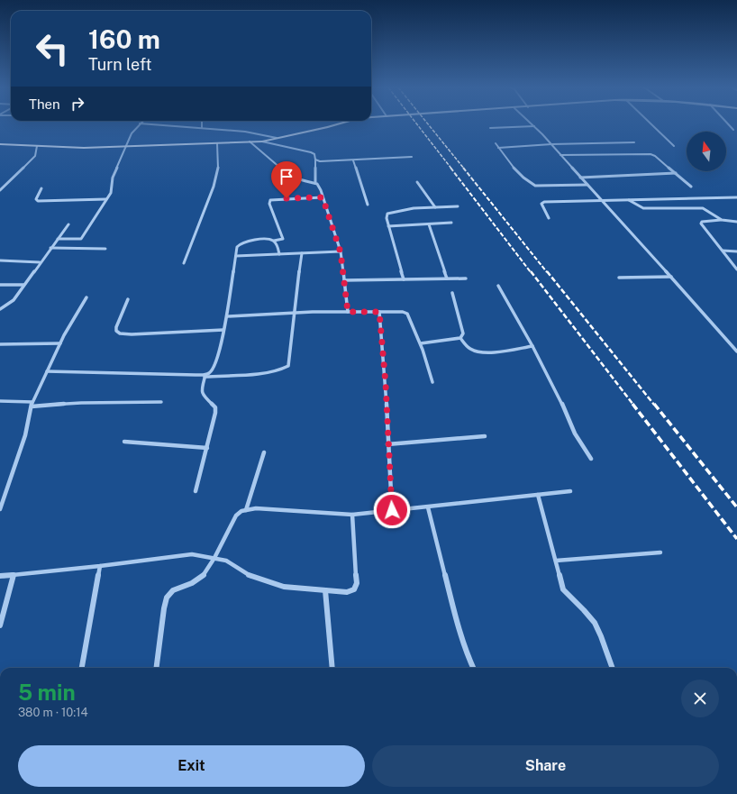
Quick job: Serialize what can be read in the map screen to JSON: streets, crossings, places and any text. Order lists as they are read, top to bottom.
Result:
{
  "north": "top",
  "page": {
    "turn": ["160 m", "Turn left"],
    "then": "Then",
    "heading": ["5 min", "380 m · 10:14"],
    "buttons": ["Exit", "Share"]
  }
}
